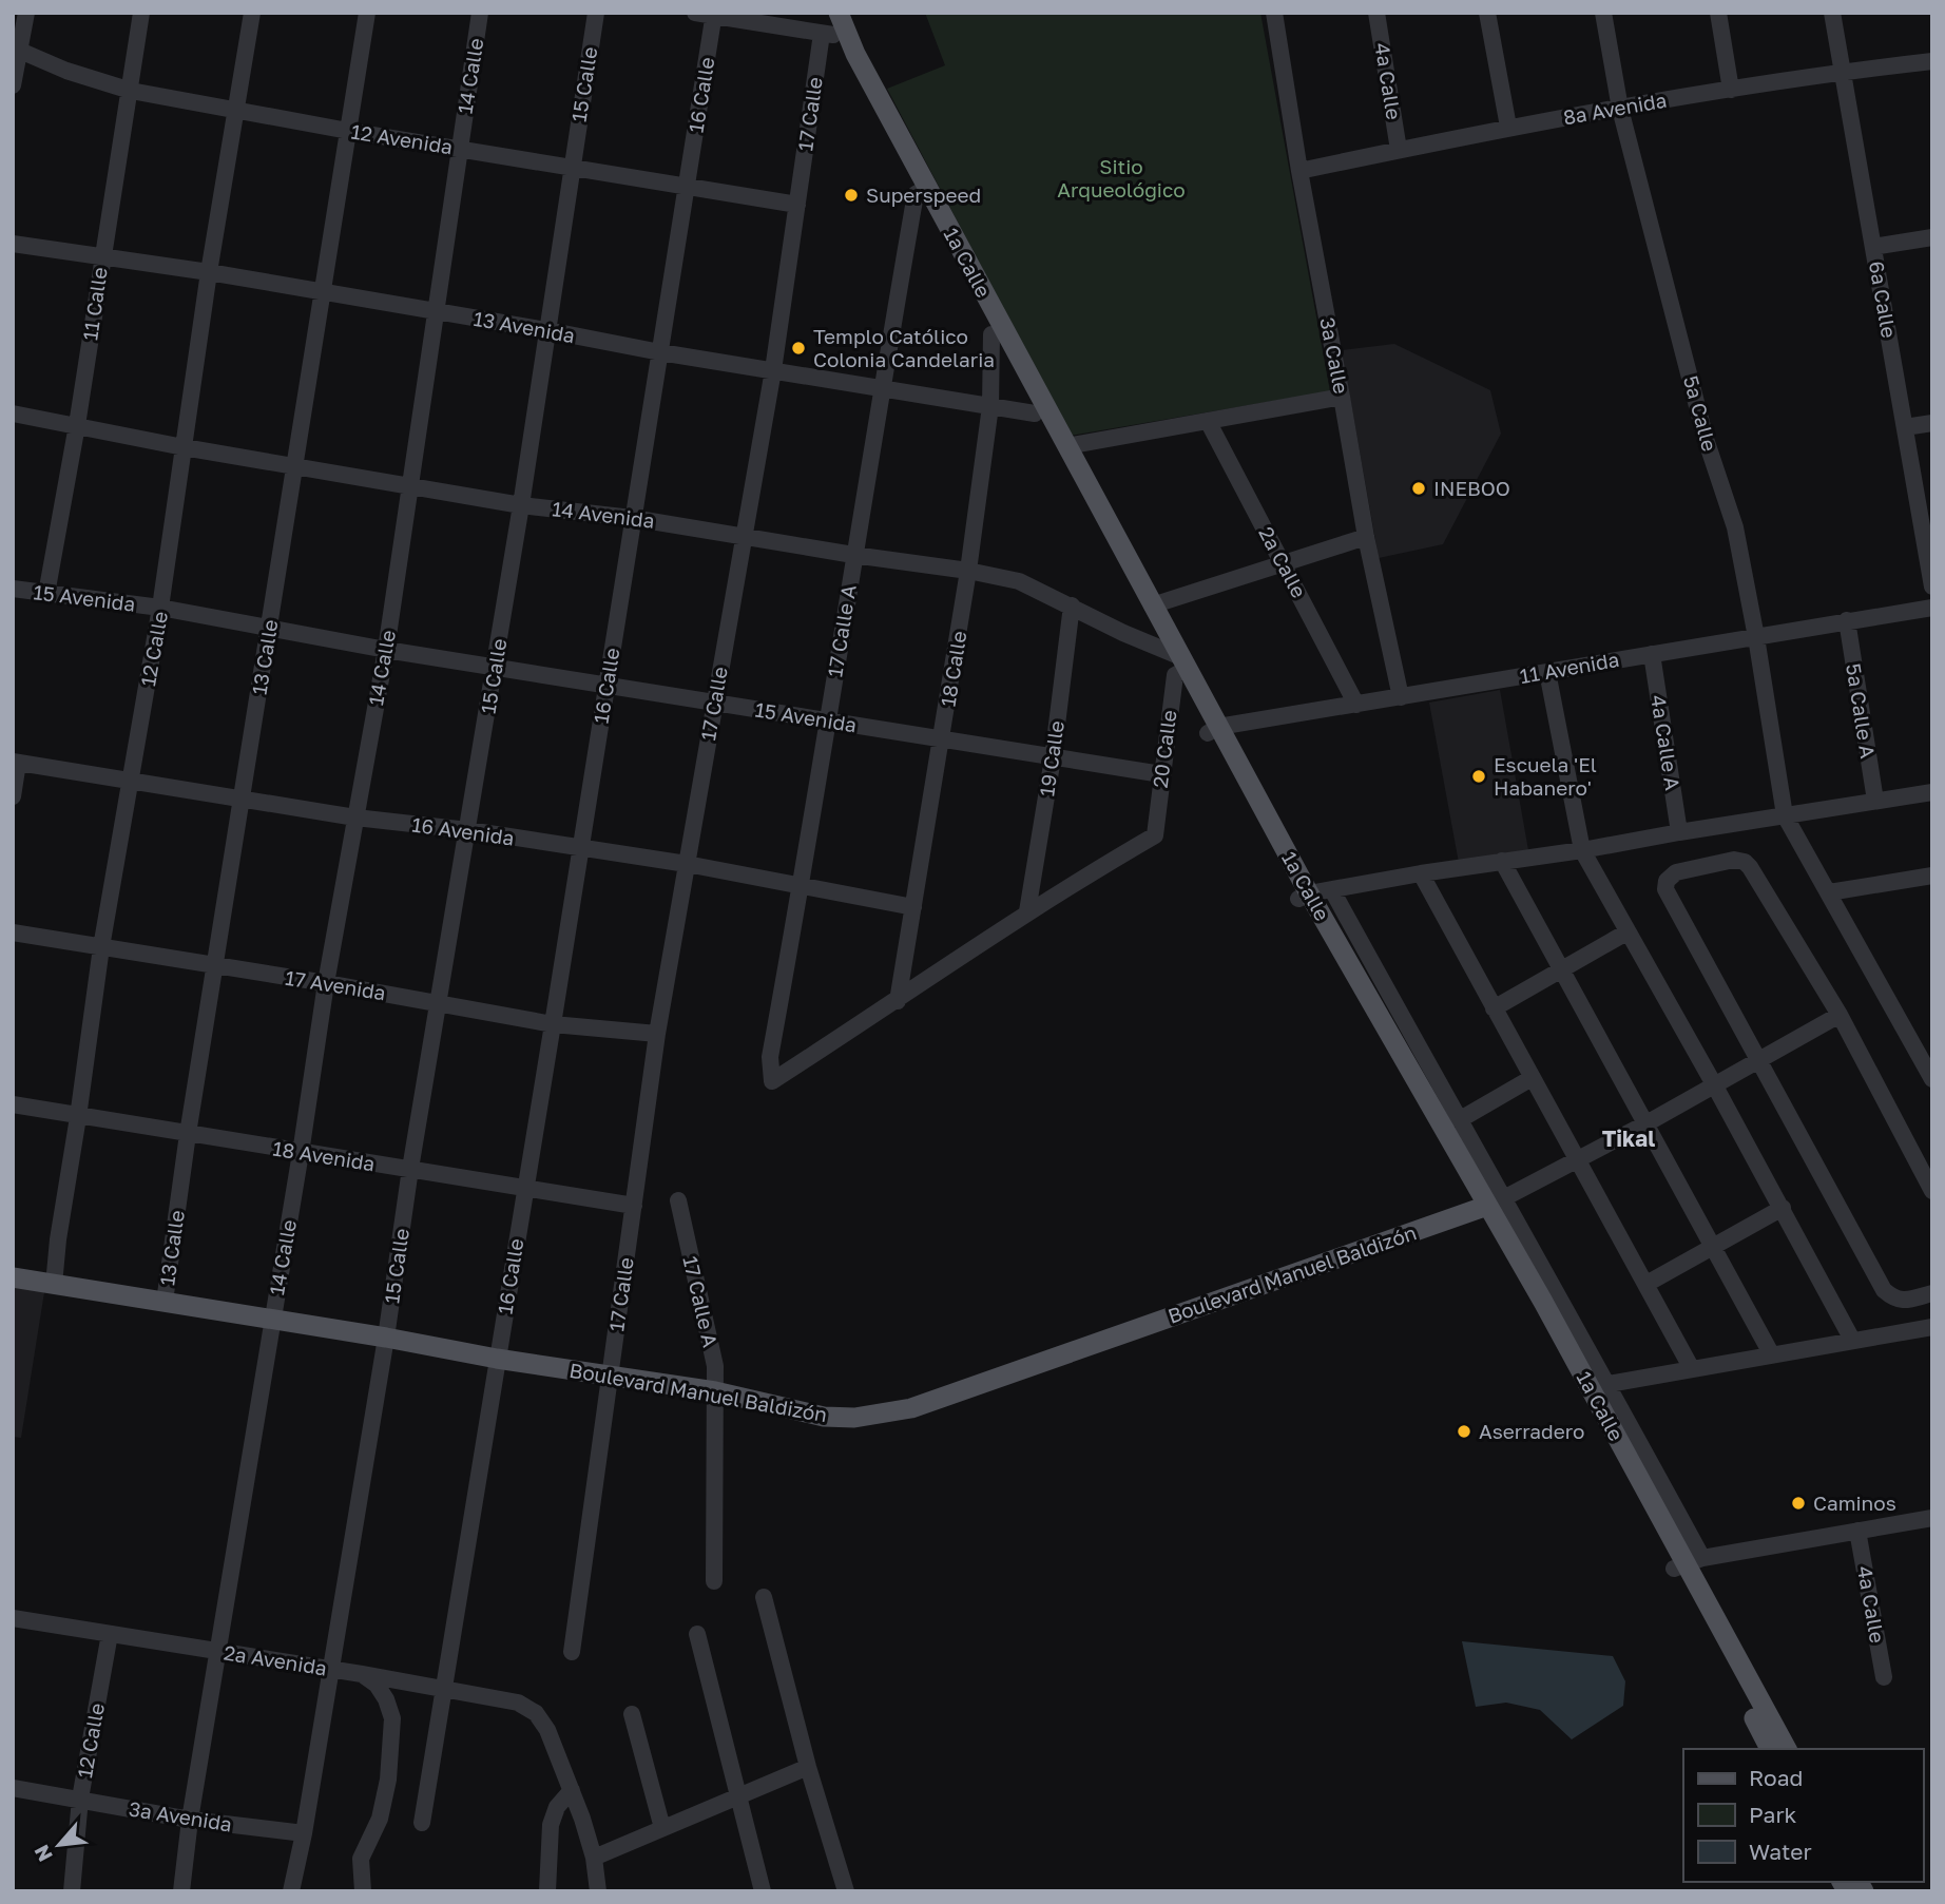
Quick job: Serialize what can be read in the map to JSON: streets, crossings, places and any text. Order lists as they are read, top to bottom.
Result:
{
  "streets": {
    "main road": ["1a Calle", "Boulevard Manuel Baldizón"],
    "street": [
      "14 Calle",
      "4a Calle",
      "15 Calle",
      "16 Calle",
      "8a Avenida",
      "17 Calle",
      "12 Avenida",
      "6a Calle",
      "11 Calle",
      "13 Avenida",
      "3a Calle",
      "5a Calle",
      "14 Avenida",
      "2a Calle",
      "15 Avenida",
      "17 Calle A",
      "12 Calle",
      "13 Calle",
      "11 Avenida",
      "18 Calle",
      "5a Calle A",
      "4a Calle A",
      "20 Calle",
      "19 Calle",
      "16 Avenida",
      "17 Avenida",
      "18 Avenida",
      "2a Avenida",
      "3a Avenida"
    ]
  },
  "crossings": [
    ["14 Calle", "12 Avenida"],
    ["14 Calle", "13 Avenida"],
    ["14 Calle", "14 Avenida"],
    ["14 Calle", "15 Avenida"],
    ["14 Calle", "16 Avenida"],
    ["14 Calle", "17 Avenida"],
    ["14 Calle", "18 Avenida"],
    ["14 Calle", "Boulevard Manuel Baldizón"],
    ["4a Calle", "8a Avenida"],
    ["15 Calle", "12 Avenida"],
    ["15 Calle", "13 Avenida"],
    ["15 Calle", "14 Avenida"],
    ["15 Calle", "15 Avenida"],
    ["15 Calle", "16 Avenida"],
    ["15 Calle", "17 Avenida"],
    ["15 Calle", "18 Avenida"],
    ["15 Calle", "Boulevard Manuel Baldizón"],
    ["16 Calle", "12 Avenida"],
    ["16 Calle", "13 Avenida"],
    ["16 Calle", "14 Avenida"],
    ["16 Calle", "15 Avenida"],
    ["16 Calle", "16 Avenida"],
    ["16 Calle", "17 Avenida"],
    ["16 Calle", "18 Avenida"],
    ["16 Calle", "Boulevard Manuel Baldizón"],
    ["8a Avenida", "6a Calle"],
    ["8a Avenida", "3a Calle"],
    ["8a Avenida", "5a Calle"],
    ["17 Calle", "12 Avenida"],
    ["17 Calle", "1a Calle"],
    ["17 Calle", "13 Avenida"],
    ["17 Calle", "14 Avenida"],
    ["17 Calle", "15 Avenida"],
    ["17 Calle", "16 Avenida"],
    ["17 Calle", "17 Avenida"],
    ["17 Calle", "18 Avenida"],
    ["17 Calle", "Boulevard Manuel Baldizón"],
    ["12 Avenida", "11 Calle"],
    ["12 Avenida", "12 Calle"],
    ["12 Avenida", "13 Calle"],
    ["1a Calle", "13 Avenida"],
    ["1a Calle", "14 Avenida"],
    ["1a Calle", "17 Calle A"],
    ["1a Calle", "11 Avenida"],
    ["1a Calle", "18 Calle"],
    ["1a Calle", "20 Calle"],
    ["1a Calle", "Boulevard Manuel Baldizón"],
    ["11 Calle", "13 Avenida"],
    ["11 Calle", "14 Avenida"],
    ["11 Calle", "15 Avenida"],
    ["13 Avenida", "17 Calle A"],
    ["13 Avenida", "12 Calle"],
    ["13 Avenida", "13 Calle"],
    ["13 Avenida", "18 Calle"],
    ["3a Calle", "11 Avenida"],
    ["5a Calle", "11 Avenida"],
    ["14 Avenida", "17 Calle A"],
    ["14 Avenida", "12 Calle"],
    ["14 Avenida", "13 Calle"],
    ["14 Avenida", "18 Calle"],
    ["14 Avenida", "19 Calle"],
    ["2a Calle", "11 Avenida"],
    ["15 Avenida", "17 Calle A"],
    ["15 Avenida", "12 Calle"],
    ["15 Avenida", "13 Calle"],
    ["15 Avenida", "18 Calle"],
    ["15 Avenida", "20 Calle"],
    ["15 Avenida", "19 Calle"],
    ["17 Calle A", "18 Calle"],
    ["17 Calle A", "16 Avenida"],
    ["17 Calle A", "Boulevard Manuel Baldizón"],
    ["12 Calle", "16 Avenida"],
    ["12 Calle", "17 Avenida"],
    ["12 Calle", "18 Avenida"],
    ["12 Calle", "Boulevard Manuel Baldizón"],
    ["12 Calle", "2a Avenida"],
    ["12 Calle", "3a Avenida"],
    ["13 Calle", "16 Avenida"],
    ["13 Calle", "17 Avenida"],
    ["13 Calle", "18 Avenida"],
    ["13 Calle", "Boulevard Manuel Baldizón"],
    ["11 Avenida", "5a Calle A"],
    ["11 Avenida", "4a Calle A"],
    ["18 Calle", "16 Avenida"],
    ["20 Calle", "19 Calle"]
  ],
  "districts": ["Tikal"],
  "parks": ["Sitio Arqueológico"],
  "places": [
    "Superspeed",
    "Templo Católico Colonia Candelaria",
    "INEBOO",
    "Escuela 'El Habanero'",
    "Aserradero",
    "Caminos"
  ],
  "legend": ["Road", "Park", "Water"],
  "north": "bottom left"
}
